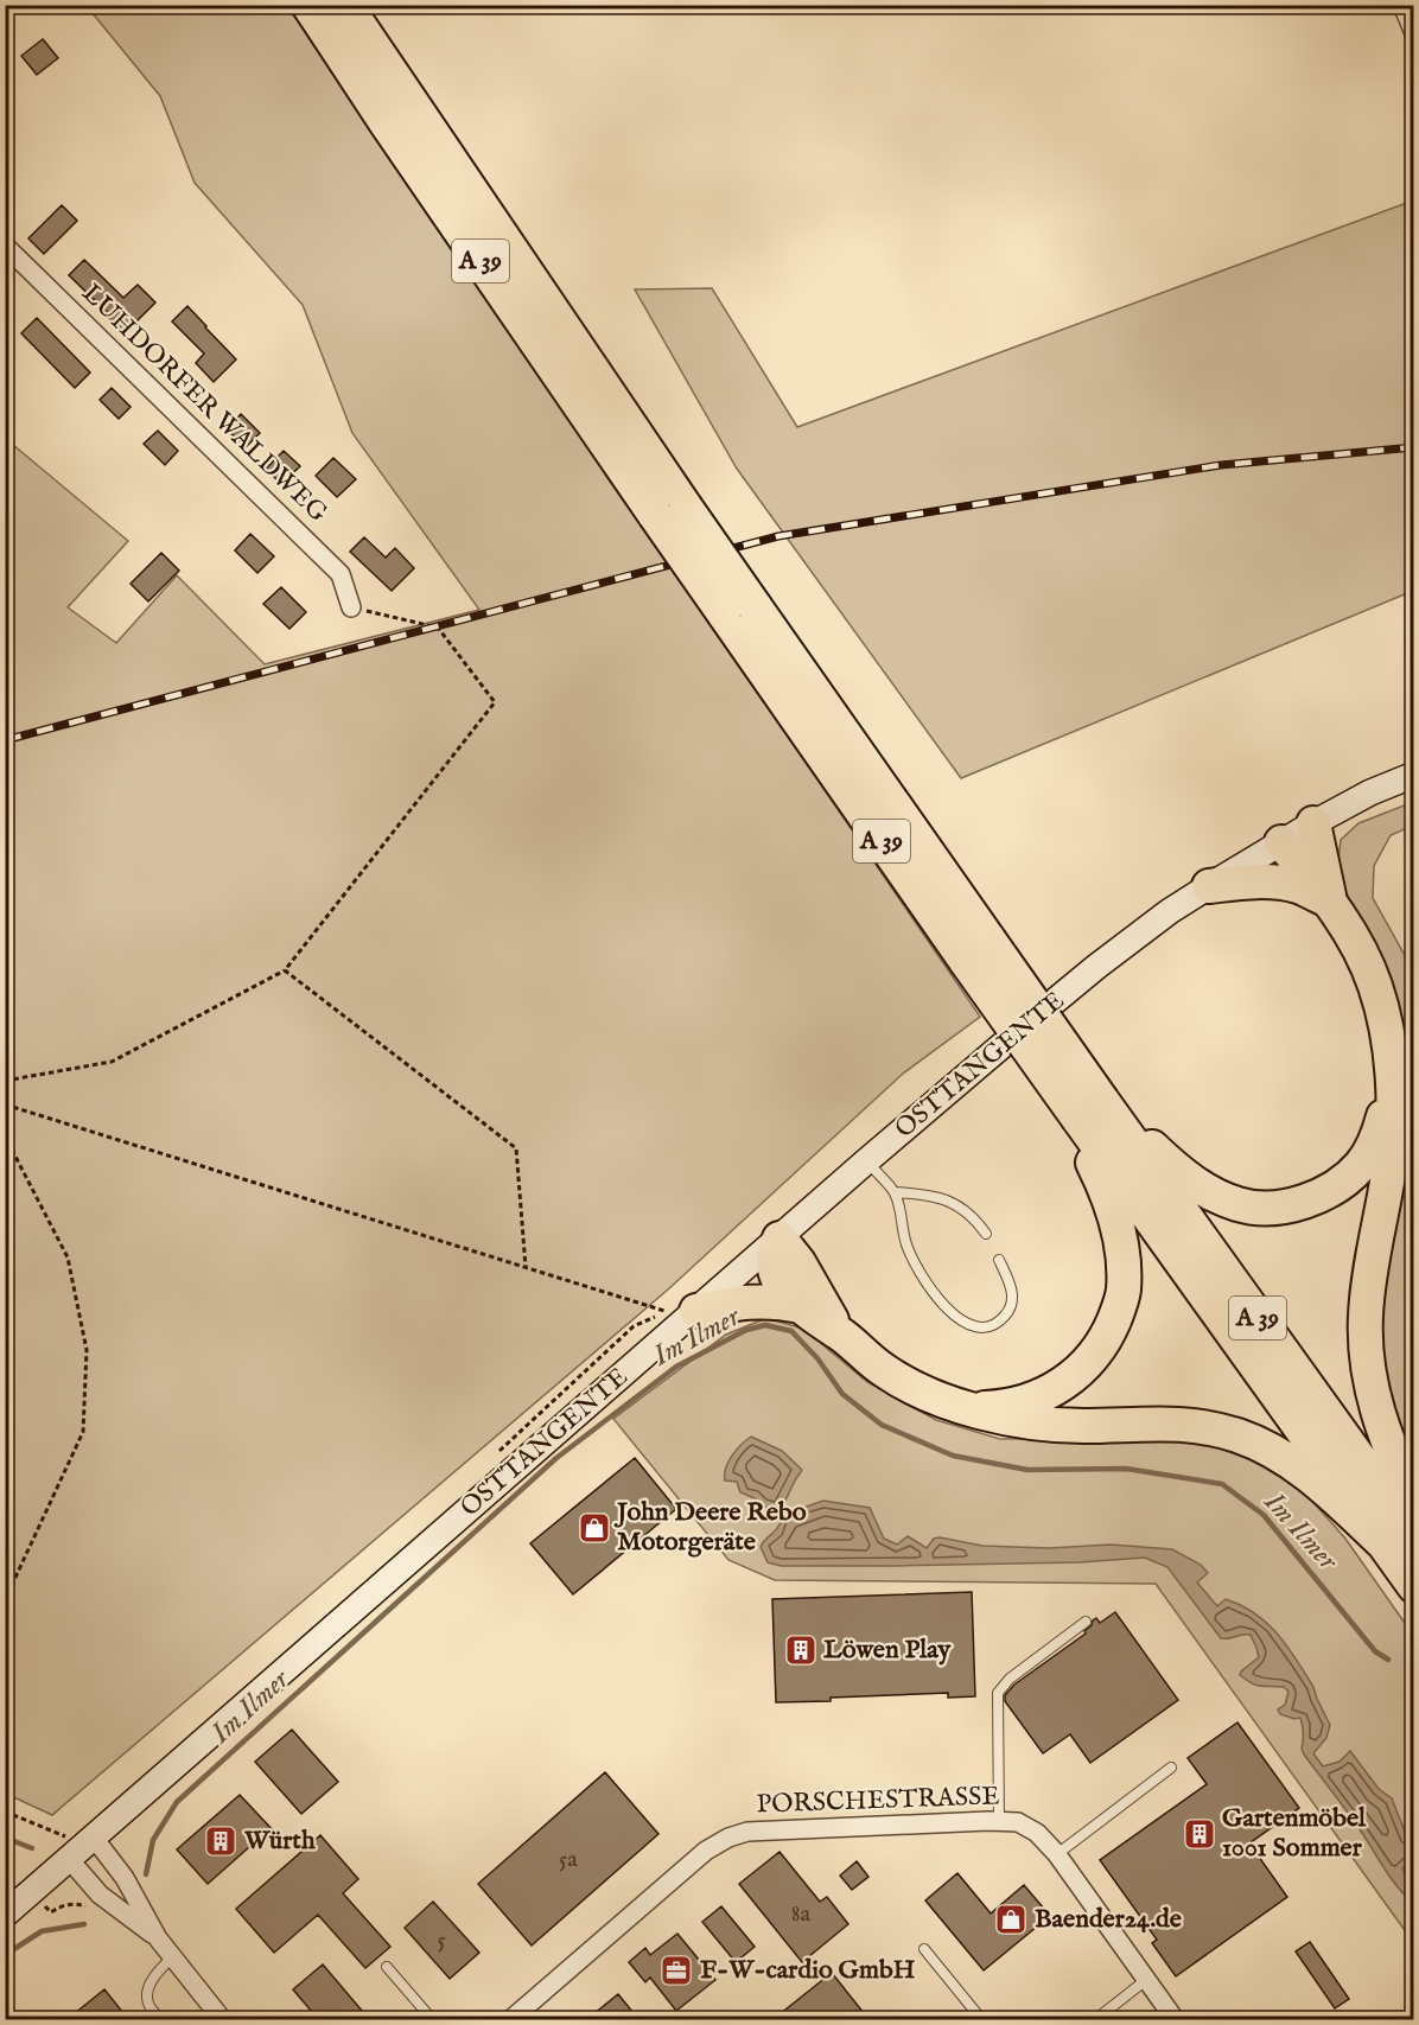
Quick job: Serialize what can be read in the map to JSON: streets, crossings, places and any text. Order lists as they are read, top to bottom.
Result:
{
  "streets": {
    "highway": ["A 39"],
    "street": ["LUHDORFER WALDWEG", "OSTTANGENTE", "PORSCHESTRASSE"]
  },
  "water": ["Im Ilmer"],
  "places": {
    "shop": ["John Deere Rebo Motorgeräte", "Baender24.de"],
    "building": ["Löwen Play", "Gartenmöbel 1001 Sommer", "Würth"],
    "office": ["F-W-cardio GmbH"]
  },
  "house_numbers": ["5a", "8a", "5"]
}
